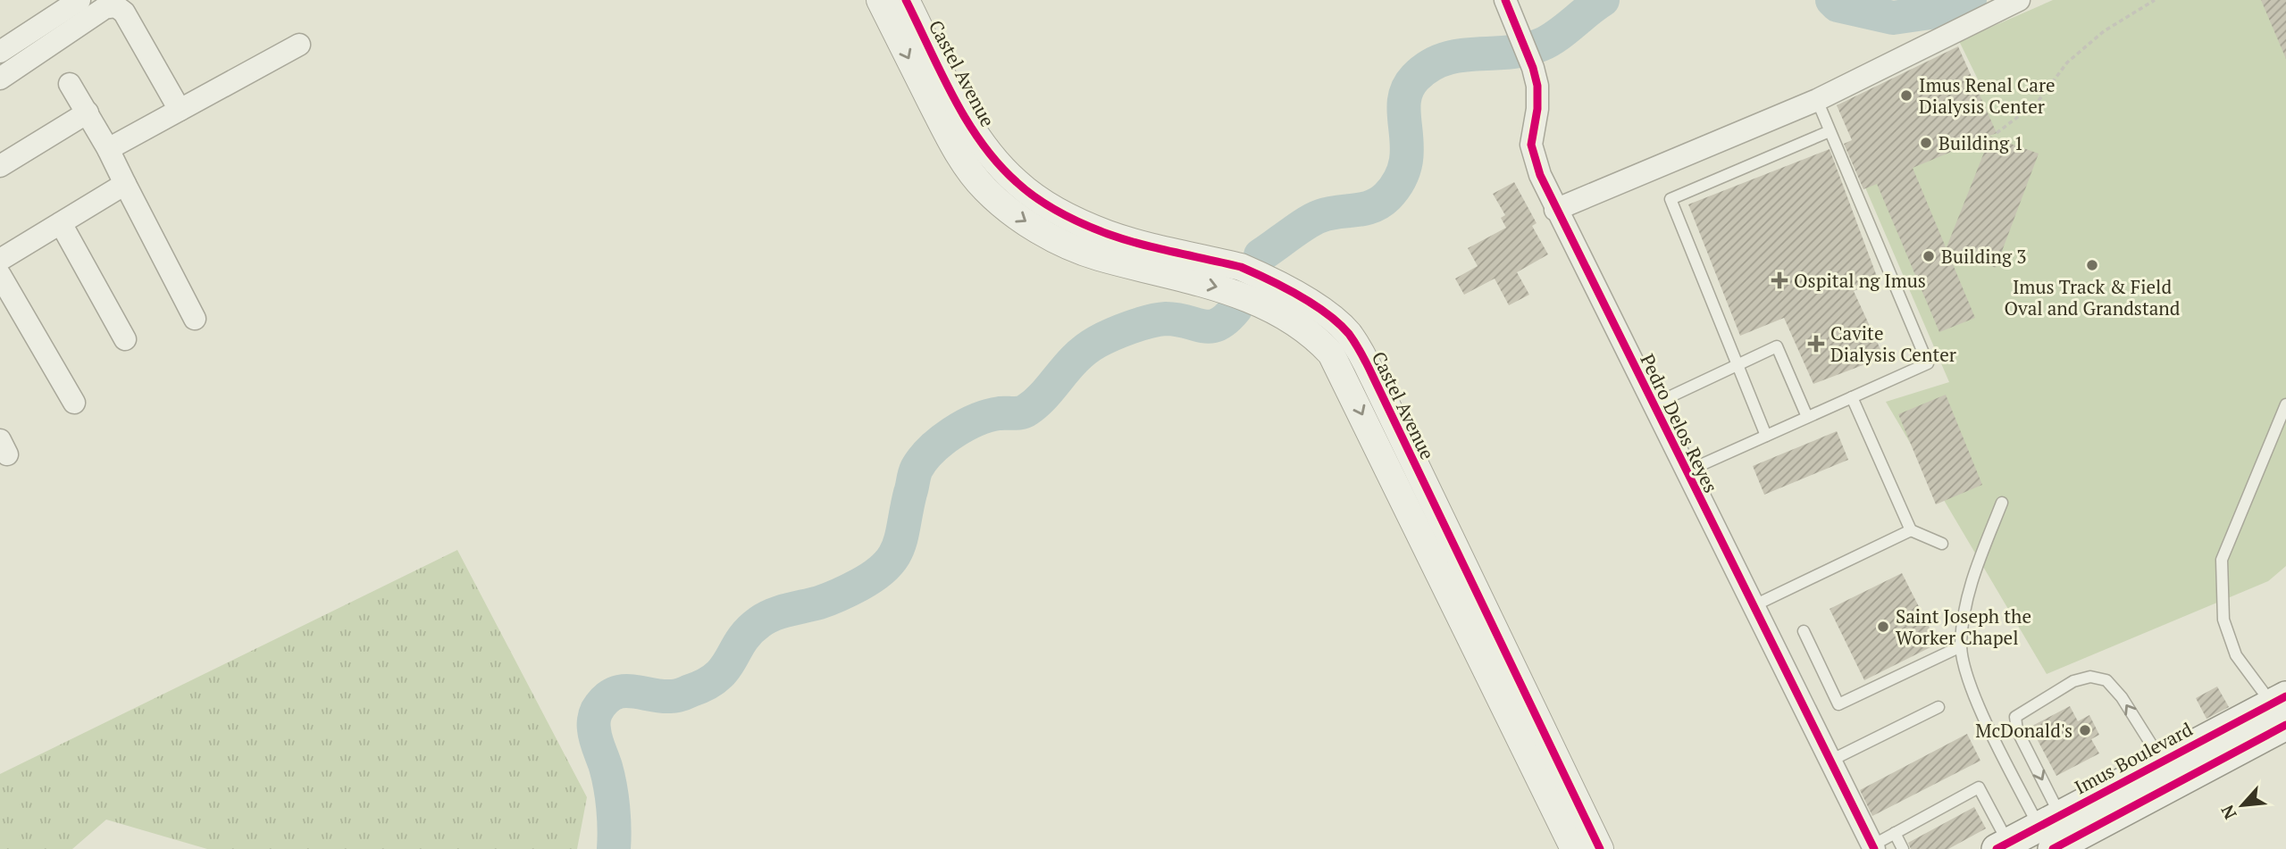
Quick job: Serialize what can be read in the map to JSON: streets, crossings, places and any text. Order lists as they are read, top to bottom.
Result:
{
  "streets": {
    "main road": ["Imus Boulevard"],
    "street": ["Castel Avenue", "Pedro Delos Reyes"]
  },
  "places": {
    "other": [
      "Imus Renal Care Dialysis Center",
      "Building 1",
      "Building 3",
      "Imus Track & Field Oval and Grandstand",
      "Saint Joseph the Worker Chapel",
      "McDonald's"
    ],
    "health": ["Ospital ng Imus", "Cavite Dialysis Center"]
  },
  "north": "bottom left"
}
